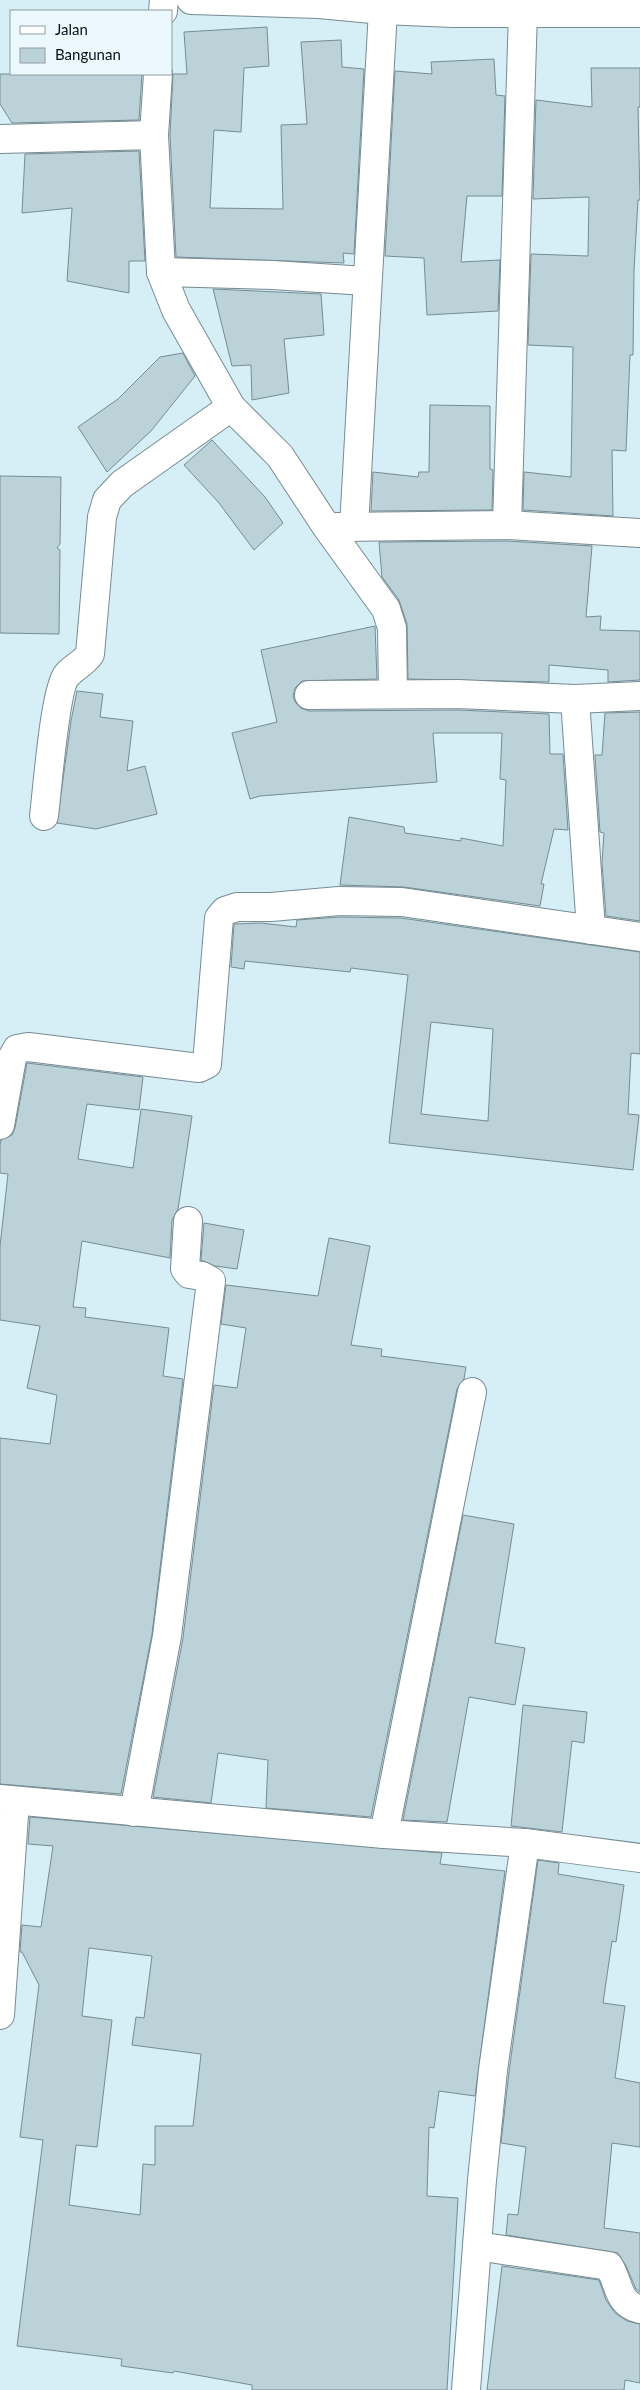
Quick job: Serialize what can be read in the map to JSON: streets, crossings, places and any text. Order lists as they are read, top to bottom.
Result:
{
  "legend": ["Jalan", "Bangunan"]
}
